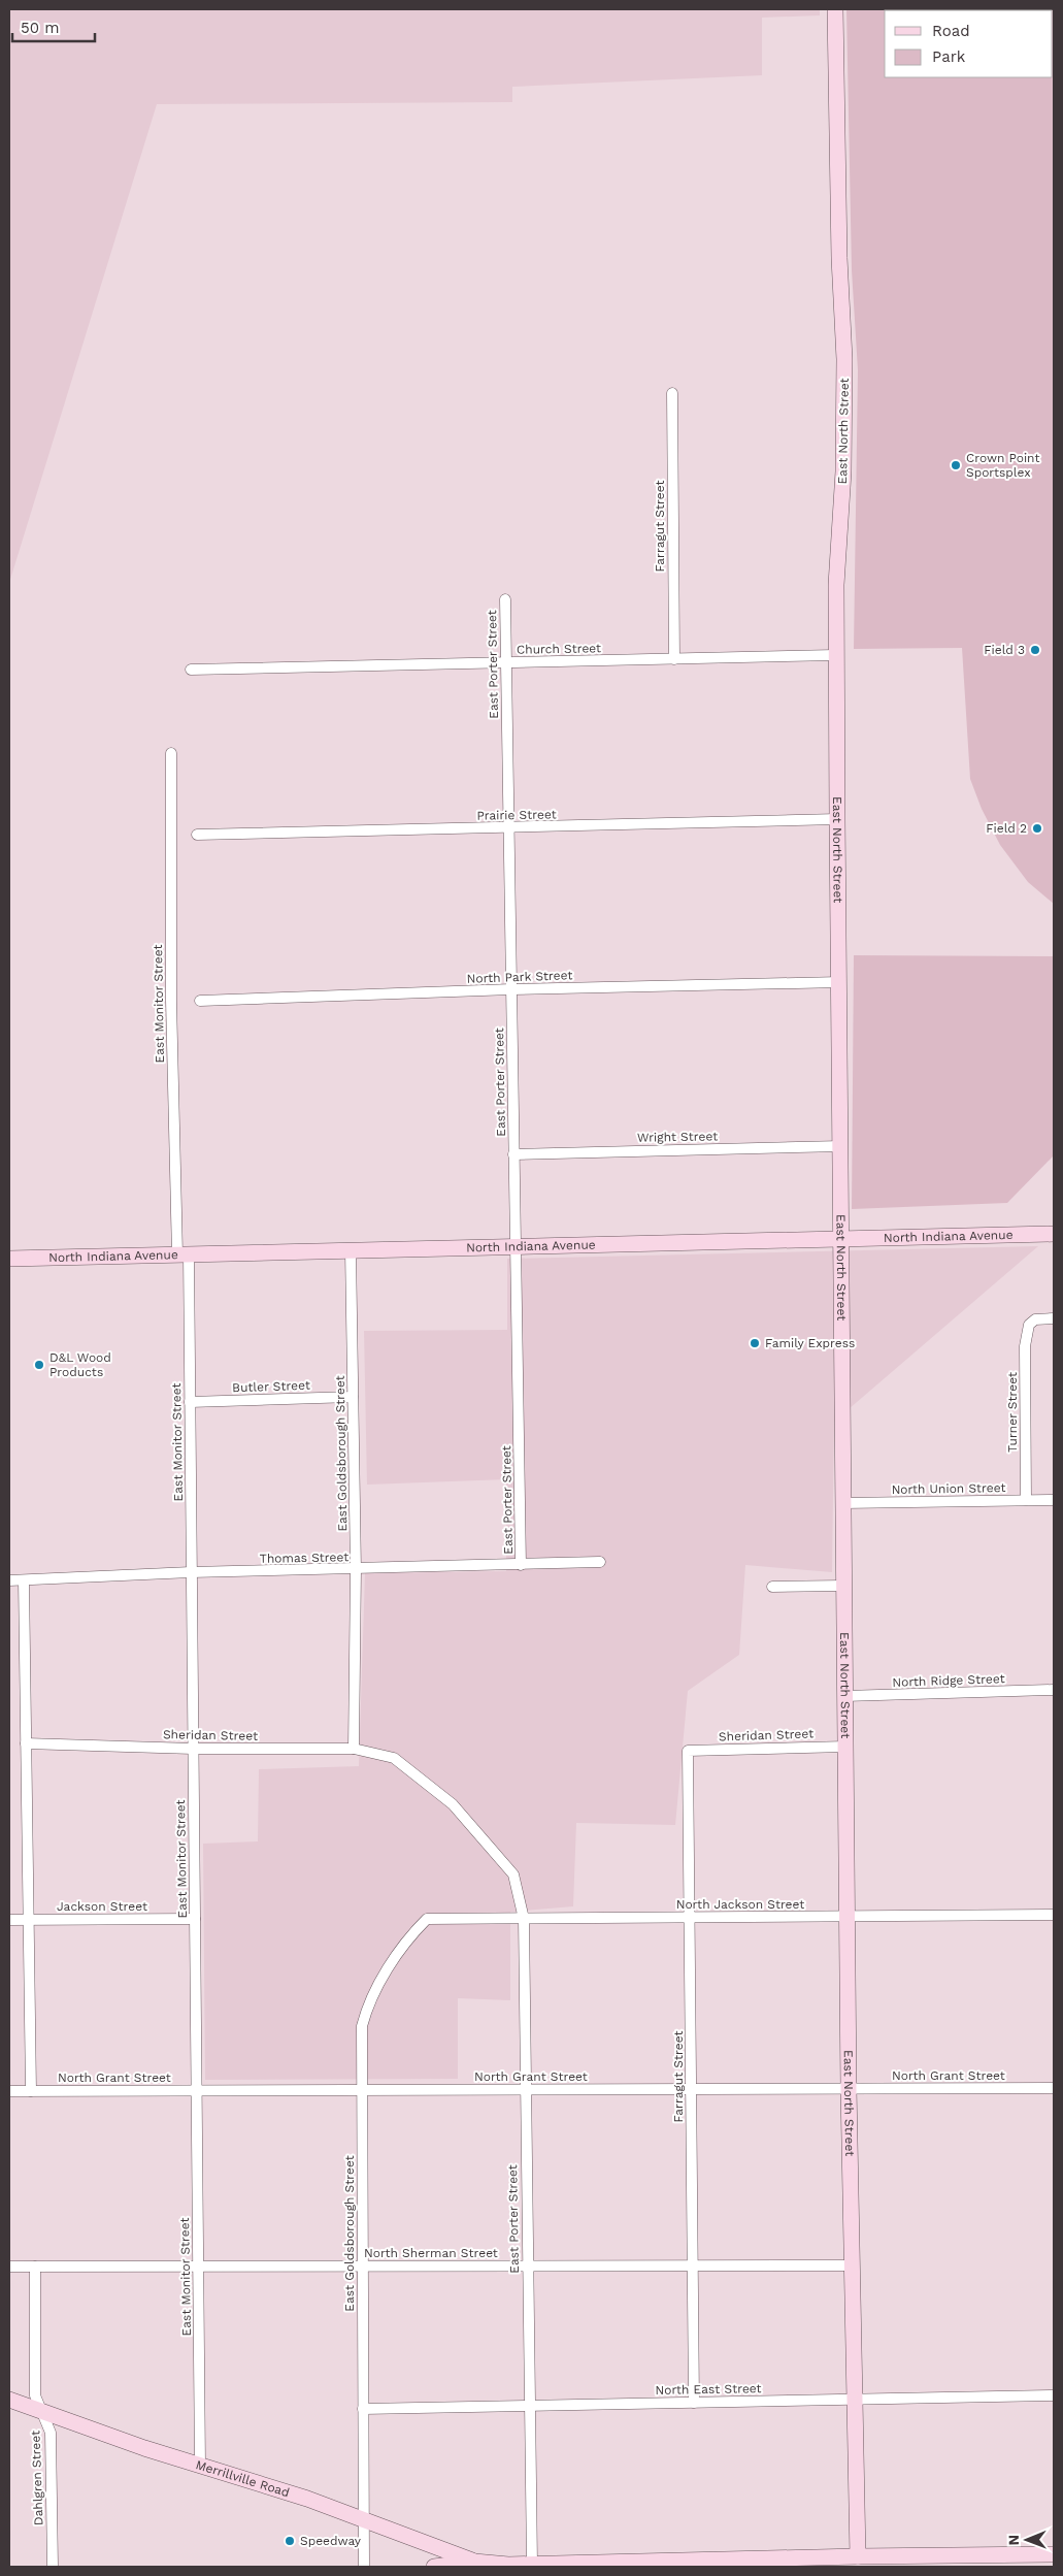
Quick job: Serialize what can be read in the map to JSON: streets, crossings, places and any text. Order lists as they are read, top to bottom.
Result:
{
  "streets": {
    "street": [
      "East North Street",
      "Farragut Street",
      "Church Street",
      "East Porter Street",
      "Prairie Street",
      "North Park Street",
      "East Monitor Street",
      "Wright Street",
      "North Indiana Avenue",
      "Butler Street",
      "Turner Street",
      "East Goldsborough Street",
      "North Union Street",
      "Thomas Street",
      "North Ridge Street",
      "Sheridan Street",
      "North Jackson Street",
      "Jackson Street",
      "North Grant Street",
      "North Sherman Street",
      "North East Street",
      "Dahlgren Street",
      "Merrillville Road"
    ]
  },
  "crossings": [
    ["East North Street", "Church Street"],
    ["East North Street", "Prairie Street"],
    ["East North Street", "North Park Street"],
    ["East North Street", "Wright Street"],
    ["East North Street", "North Indiana Avenue"],
    ["East North Street", "North Union Street"],
    ["East North Street", "North Ridge Street"],
    ["East North Street", "Sheridan Street"],
    ["East North Street", "North Jackson Street"],
    ["East North Street", "North Grant Street"],
    ["East North Street", "North Sherman Street"],
    ["East North Street", "North East Street"],
    ["Farragut Street", "Church Street"],
    ["Farragut Street", "Sheridan Street"],
    ["Farragut Street", "North Jackson Street"],
    ["Farragut Street", "North Grant Street"],
    ["Farragut Street", "North Sherman Street"],
    ["Farragut Street", "North East Street"],
    ["Church Street", "East Porter Street"],
    ["East Porter Street", "Prairie Street"],
    ["East Porter Street", "North Park Street"],
    ["East Porter Street", "Wright Street"],
    ["East Porter Street", "North Indiana Avenue"],
    ["East Porter Street", "Thomas Street"],
    ["East Porter Street", "Sheridan Street"],
    ["East Porter Street", "North Jackson Street"],
    ["East Porter Street", "North Grant Street"],
    ["East Porter Street", "North Sherman Street"],
    ["East Porter Street", "North East Street"],
    ["East Monitor Street", "North Indiana Avenue"],
    ["East Monitor Street", "Butler Street"],
    ["East Monitor Street", "Thomas Street"],
    ["East Monitor Street", "Sheridan Street"],
    ["East Monitor Street", "Jackson Street"],
    ["East Monitor Street", "North Grant Street"],
    ["East Monitor Street", "North Sherman Street"],
    ["East Monitor Street", "Merrillville Road"],
    ["North Indiana Avenue", "East Goldsborough Street"],
    ["Butler Street", "East Goldsborough Street"],
    ["Turner Street", "North Union Street"],
    ["East Goldsborough Street", "Thomas Street"],
    ["East Goldsborough Street", "Sheridan Street"],
    ["East Goldsborough Street", "North Jackson Street"],
    ["East Goldsborough Street", "North Grant Street"],
    ["East Goldsborough Street", "North Sherman Street"],
    ["East Goldsborough Street", "North East Street"],
    ["East Goldsborough Street", "Merrillville Road"],
    ["North Sherman Street", "Dahlgren Street"],
    ["Dahlgren Street", "Merrillville Road"]
  ],
  "places": [
    "Crown Point Sportsplex",
    "Field 3",
    "Field 2",
    "Family Express",
    "D&L Wood Products",
    "Speedway"
  ],
  "legend": ["Road", "Park"],
  "scale_bar": "50 m",
  "north": "left"
}
